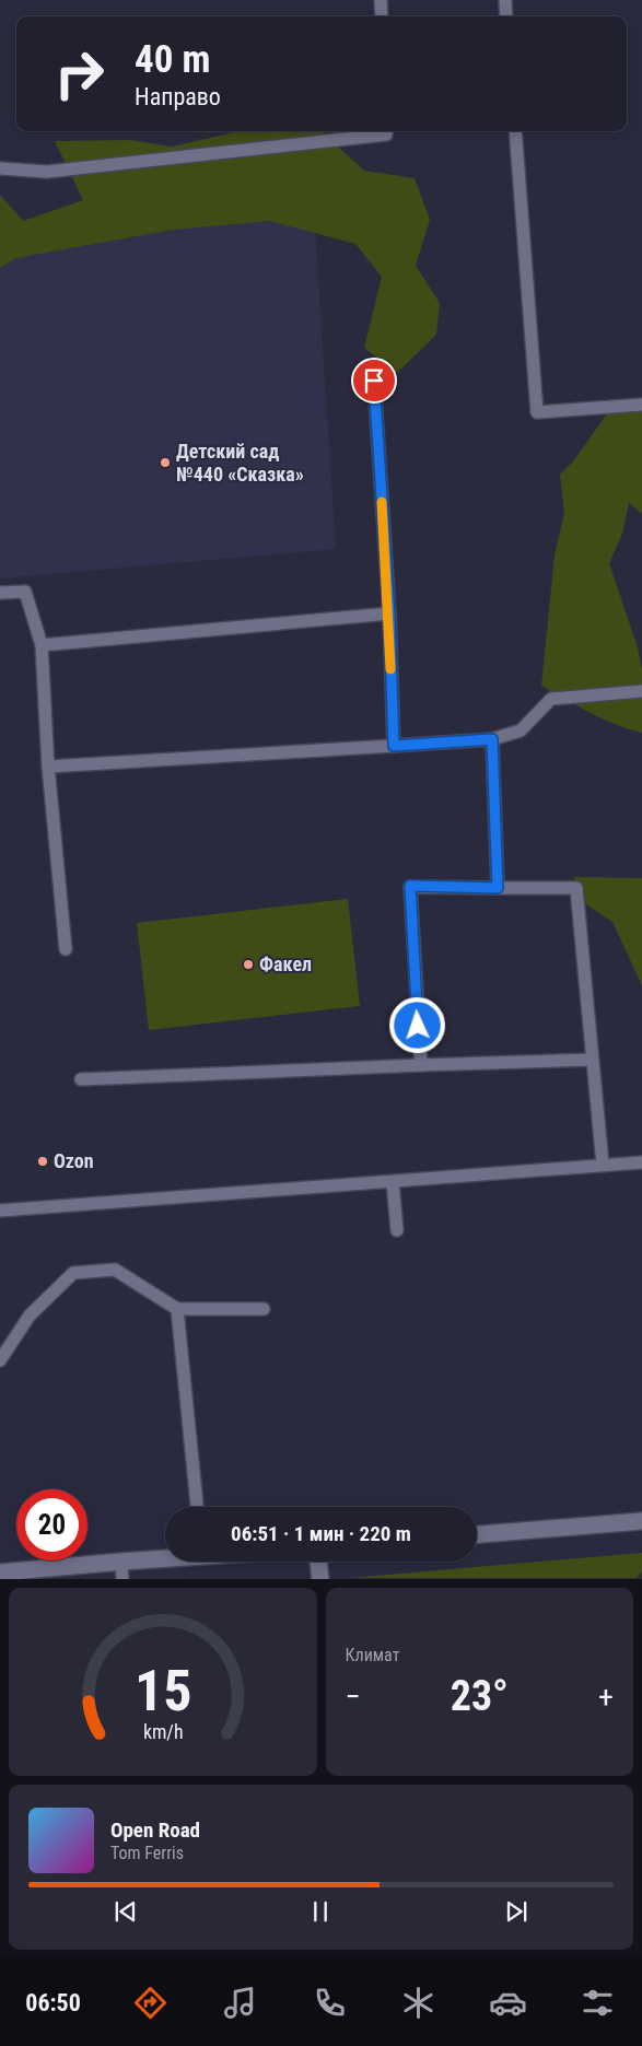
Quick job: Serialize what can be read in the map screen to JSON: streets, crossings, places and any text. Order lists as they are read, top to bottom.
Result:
{
  "places": ["Детский сад №440 «Сказка»", "Факел", "Ozon"],
  "page": {
    "turn": ["40 m", "Направо"],
    "limit": "20",
    "trip": "06:51 · 1 мин · 220 m",
    "tile": "Климат",
    "heat": ["−", "23°", "+"],
    "song": ["Open Road", "Tom Ferris"],
    "tabs": "06:50",
    "gauge": ["15", "km/h"]
  }
}
